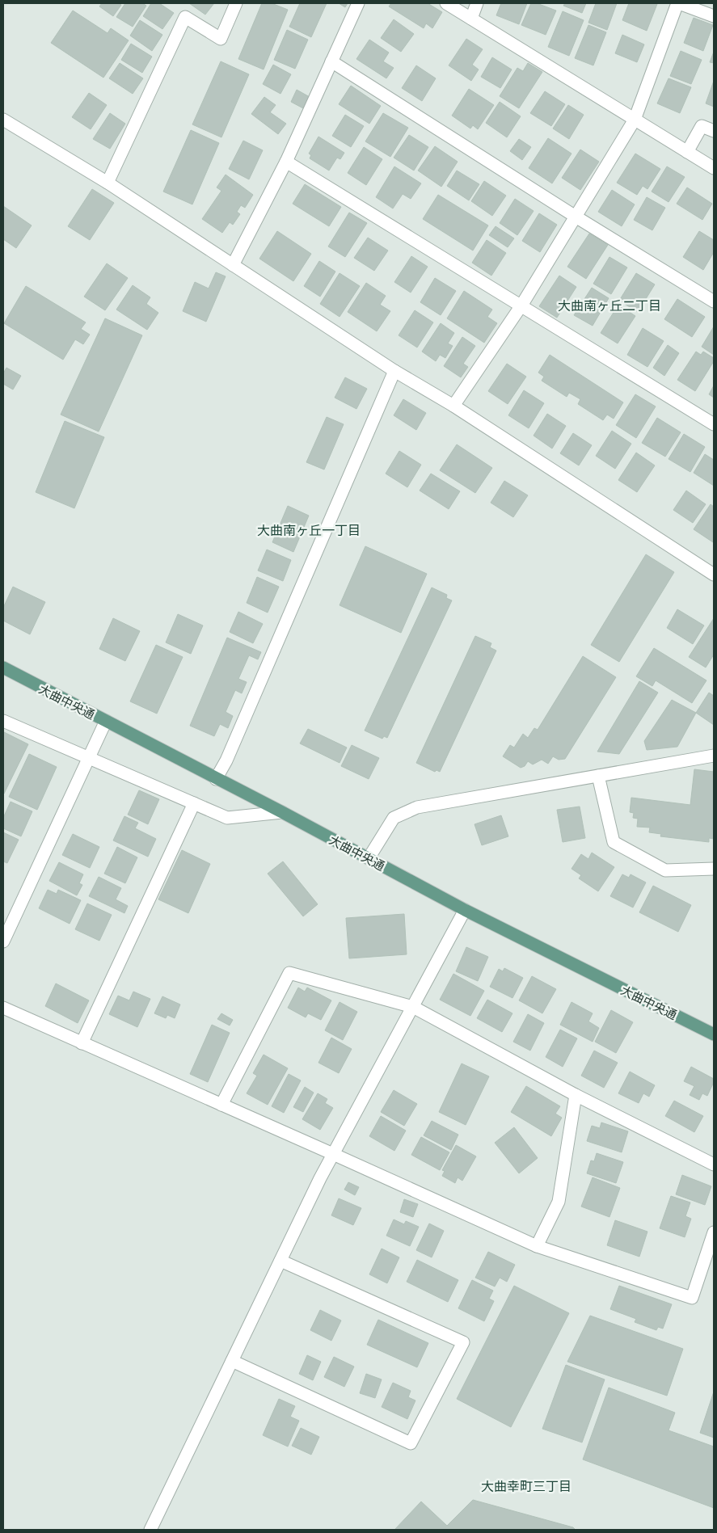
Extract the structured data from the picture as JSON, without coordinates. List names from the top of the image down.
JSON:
{
  "streets": {
    "main road": ["大曲中央通"]
  },
  "districts": ["大曲南ヶ丘二丁目", "大曲南ヶ丘一丁目", "大曲幸町三丁目"]
}
